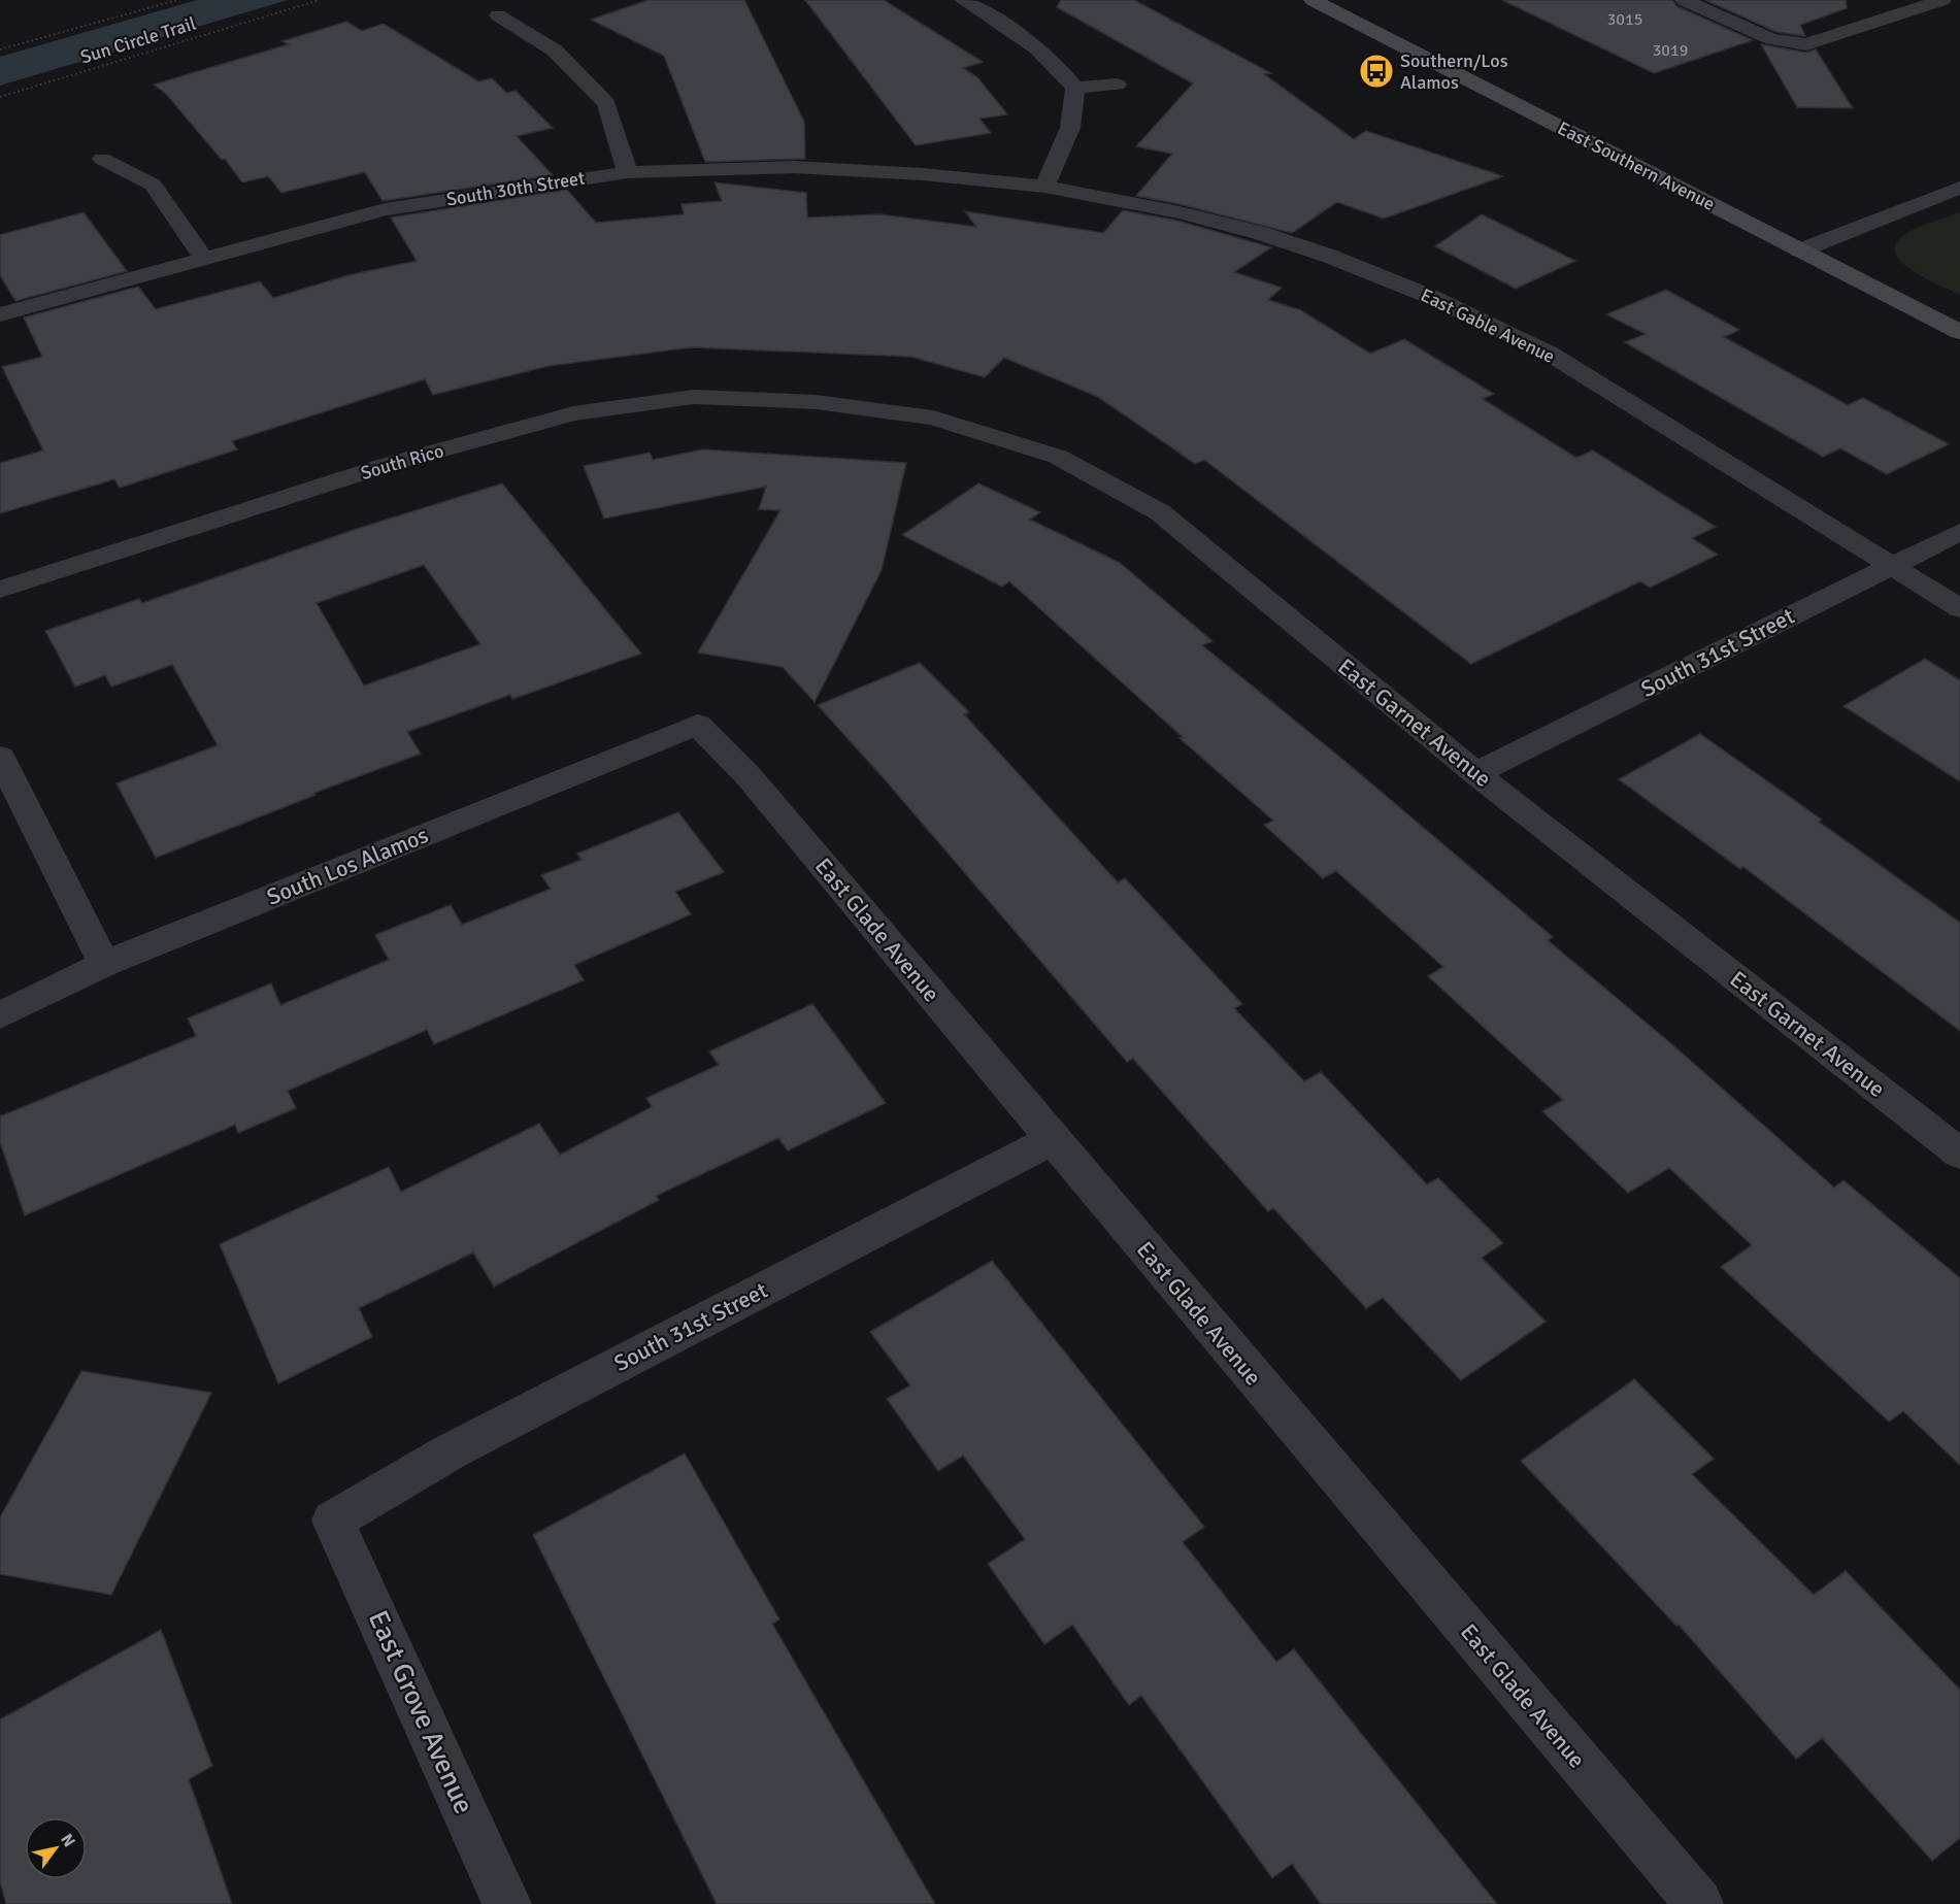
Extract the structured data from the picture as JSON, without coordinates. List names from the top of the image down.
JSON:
{
  "streets": {
    "main road": ["East Southern Avenue"],
    "street": [
      "South 30th Street",
      "East Gable Avenue",
      "South Rico",
      "South 31st Street",
      "East Garnet Avenue",
      "South Los Alamos",
      "East Glade Avenue",
      "East Grove Avenue"
    ],
    "path": ["Sun Circle Trail"]
  },
  "crossings": [
    ["South 30th Street", "East Gable Avenue"],
    ["East Gable Avenue", "South 31st Street"],
    ["South Rico", "East Garnet Avenue"],
    ["South 31st Street", "East Garnet Avenue"],
    ["South 31st Street", "East Glade Avenue"],
    ["South 31st Street", "East Grove Avenue"],
    ["South Los Alamos", "East Glade Avenue"]
  ],
  "places": {
    "bus stop": ["Southern/Los Alamos"]
  },
  "house_numbers": ["3015", "3019"],
  "north": "top right"
}
